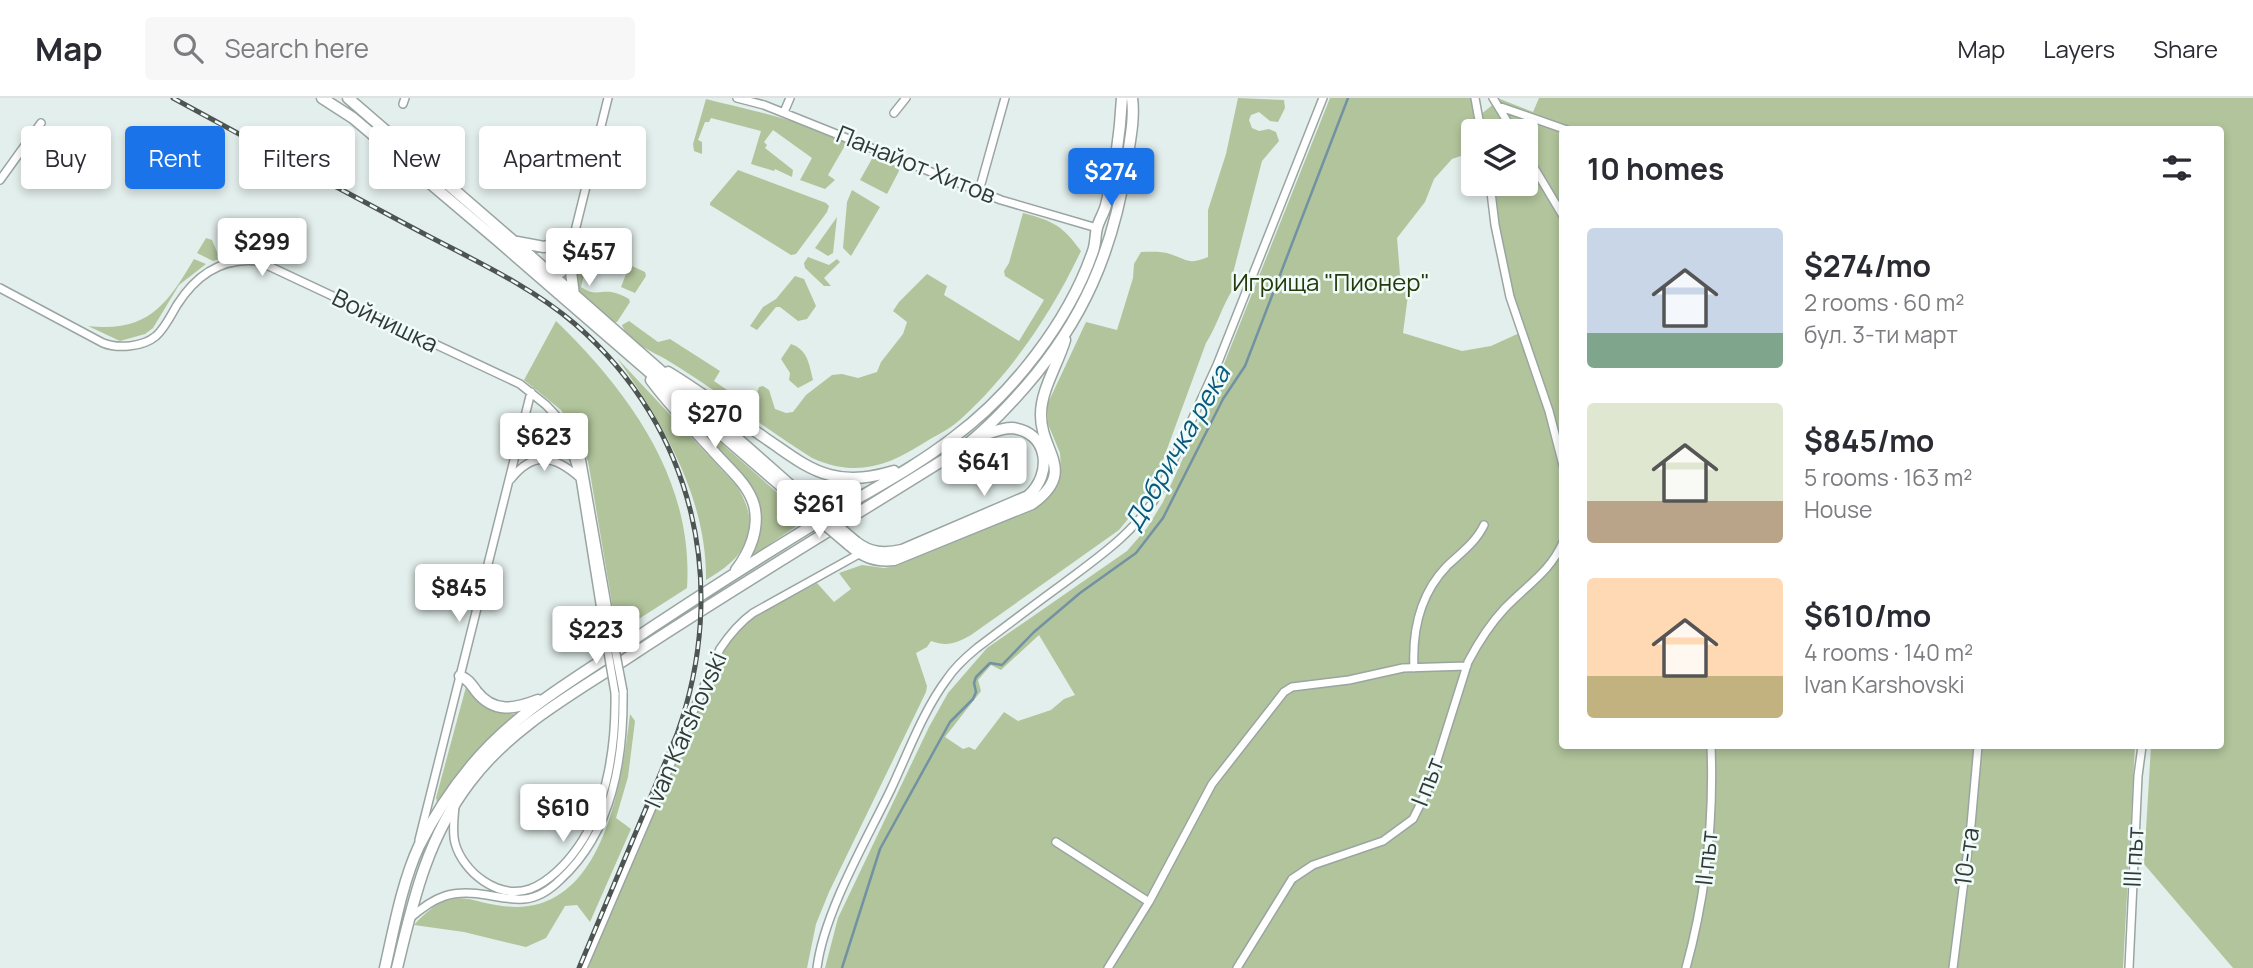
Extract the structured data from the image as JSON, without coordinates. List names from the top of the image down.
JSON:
{
  "streets": {
    "street": [
      "Панайот Хитов",
      "Войнишка",
      "Ivan Karshovski",
      "І път",
      "10-та",
      "ІІІ път",
      "ІІ път"
    ]
  },
  "water": ["Добричка река"],
  "parks": ["Игрища \"Пионер\""],
  "page": {
    "header": "Map",
    "search": "Search here",
    "nav": ["Map", "Layers", "Share"],
    "chip": [
      "Buy",
      "Rent",
      "Filters",
      "New",
      "Apartment"
    ],
    "heading": "10 homes",
    "price": [
      "$274",
      "$299",
      "$457",
      "$270",
      "$623",
      "$641",
      "$261",
      "$845",
      "$223",
      "$610"
    ],
    "list": [
      {
        "name": "$274/mo",
        "note": "2 rooms · 60 m² · бул. 3-ти март"
      },
      {
        "name": "$845/mo",
        "note": "5 rooms · 163 m² · House"
      },
      {
        "name": "$610/mo",
        "note": "4 rooms · 140 m² · Ivan Karshovski"
      }
    ]
  }
}
